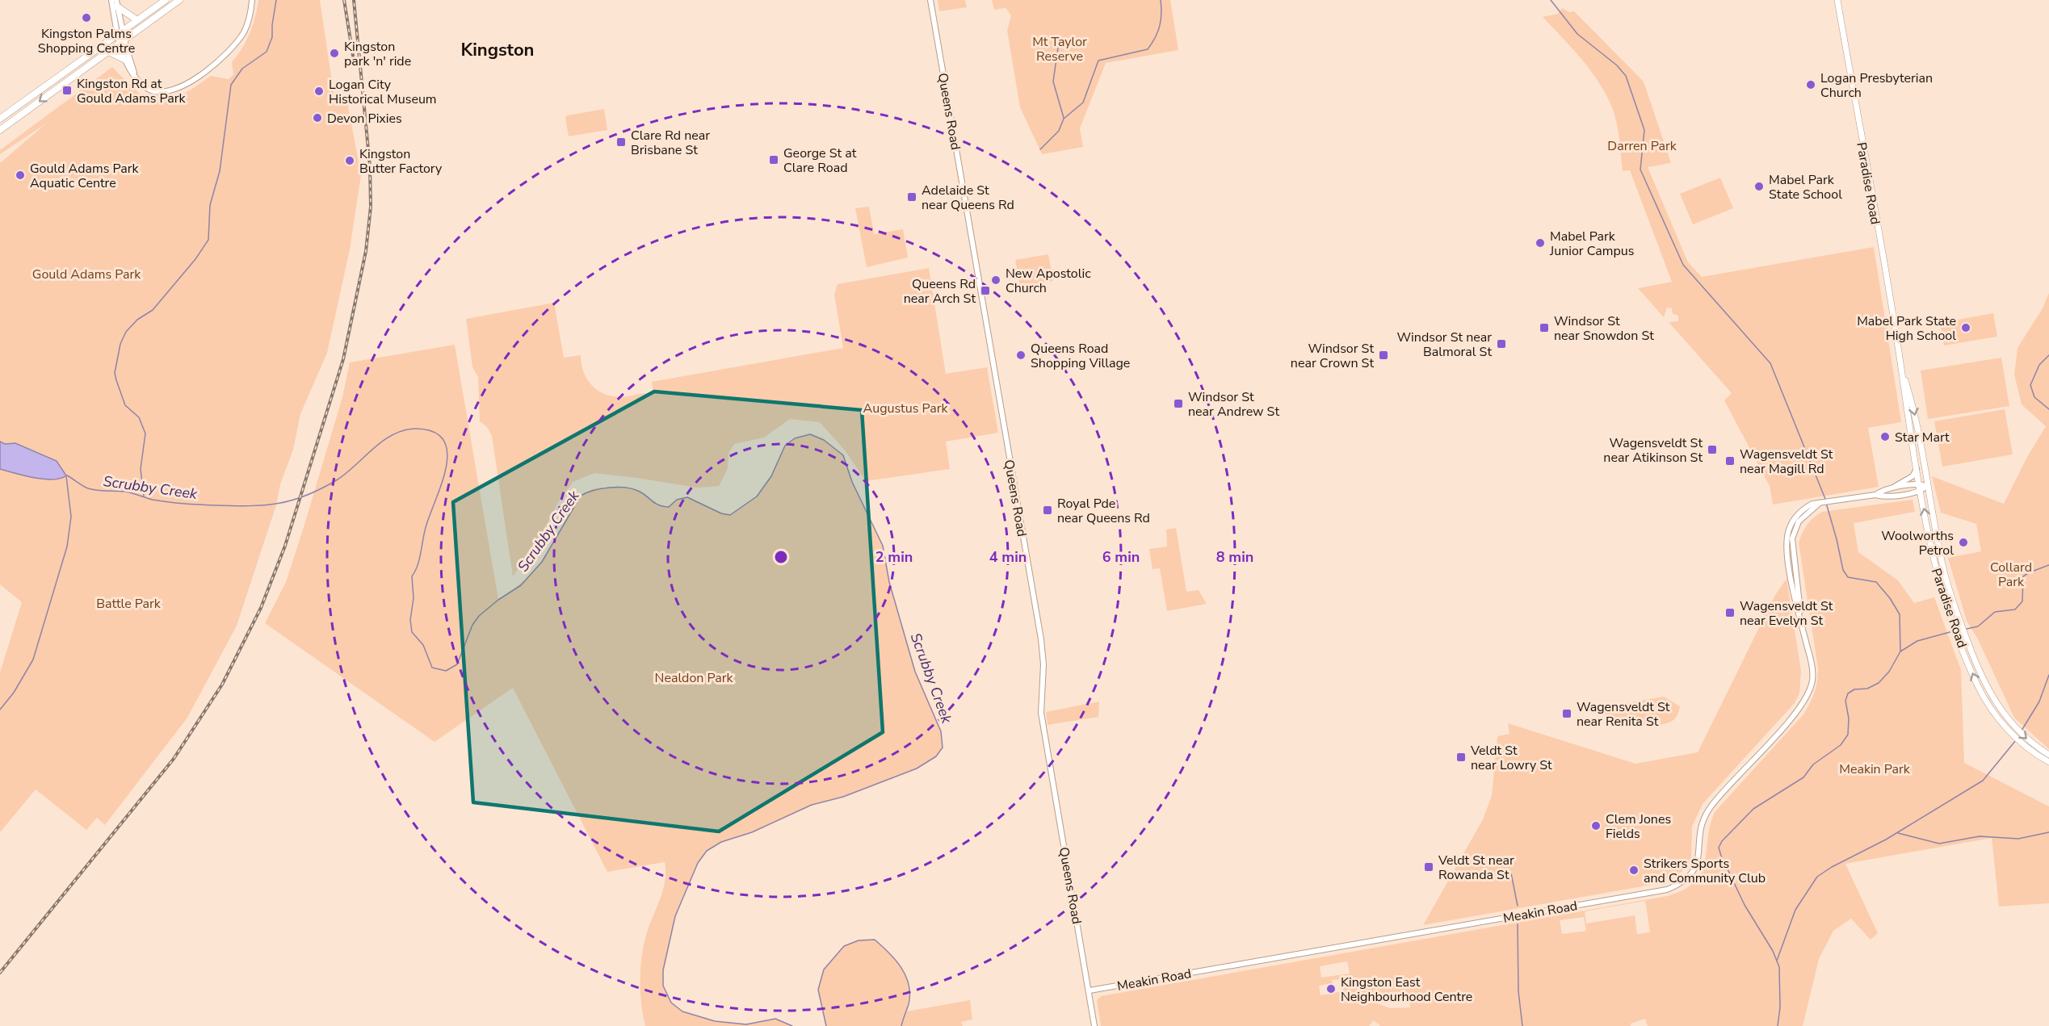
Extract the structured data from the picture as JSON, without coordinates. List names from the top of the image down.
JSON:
{
  "streets": {
    "main road": ["Paradise Road"],
    "street": ["Queens Road", "Meakin Road"]
  },
  "crossings": [
    ["Queens Road", "Meakin Road"],
    ["Paradise Road", "Meakin Road"]
  ],
  "districts": ["Kingston"],
  "water": ["Scrubby Creek"],
  "parks": [
    "Mt Taylor Reserve",
    "Darren Park",
    "Gould Adams Park",
    "Augustus Park",
    "Collard Park",
    "Battle Park",
    "Nealdon Park",
    "Meakin Park"
  ],
  "places": {
    "other": [
      "Kingston Palms Shopping Centre",
      "Kingston park 'n' ride",
      "Logan Presbyterian Church",
      "Logan City Historical Museum",
      "Devon Pixies",
      "Kingston Butter Factory",
      "Gould Adams Park Aquatic Centre",
      "Mabel Park State School",
      "Mabel Park Junior Campus",
      "New Apostolic Church",
      "Mabel Park State High School",
      "Queens Road Shopping Village",
      "Star Mart",
      "Woolworths Petrol",
      "Clem Jones Fields",
      "Strikers Sports and Community Club",
      "Kingston East Neighbourhood Centre"
    ],
    "transit": [
      "Kingston Rd at Gould Adams Park",
      "Clare Rd near Brisbane St",
      "George St at Clare Road",
      "Adelaide St near Queens Rd",
      "Queens Rd near Arch St",
      "Windsor St near Snowdon St",
      "Windsor St near Balmoral St",
      "Windsor St near Crown St",
      "Windsor St near Andrew St",
      "Wagensveldt St near Atikinson St",
      "Wagensveldt St near Magill Rd",
      "Royal Pde near Queens Rd",
      "Wagensveldt St near Evelyn St",
      "Wagensveldt St near Renita St",
      "Veldt St near Lowry St",
      "Veldt St near Rowanda St"
    ]
  },
  "rings": [
    "2 min",
    "4 min",
    "6 min",
    "8 min"
  ]
}
